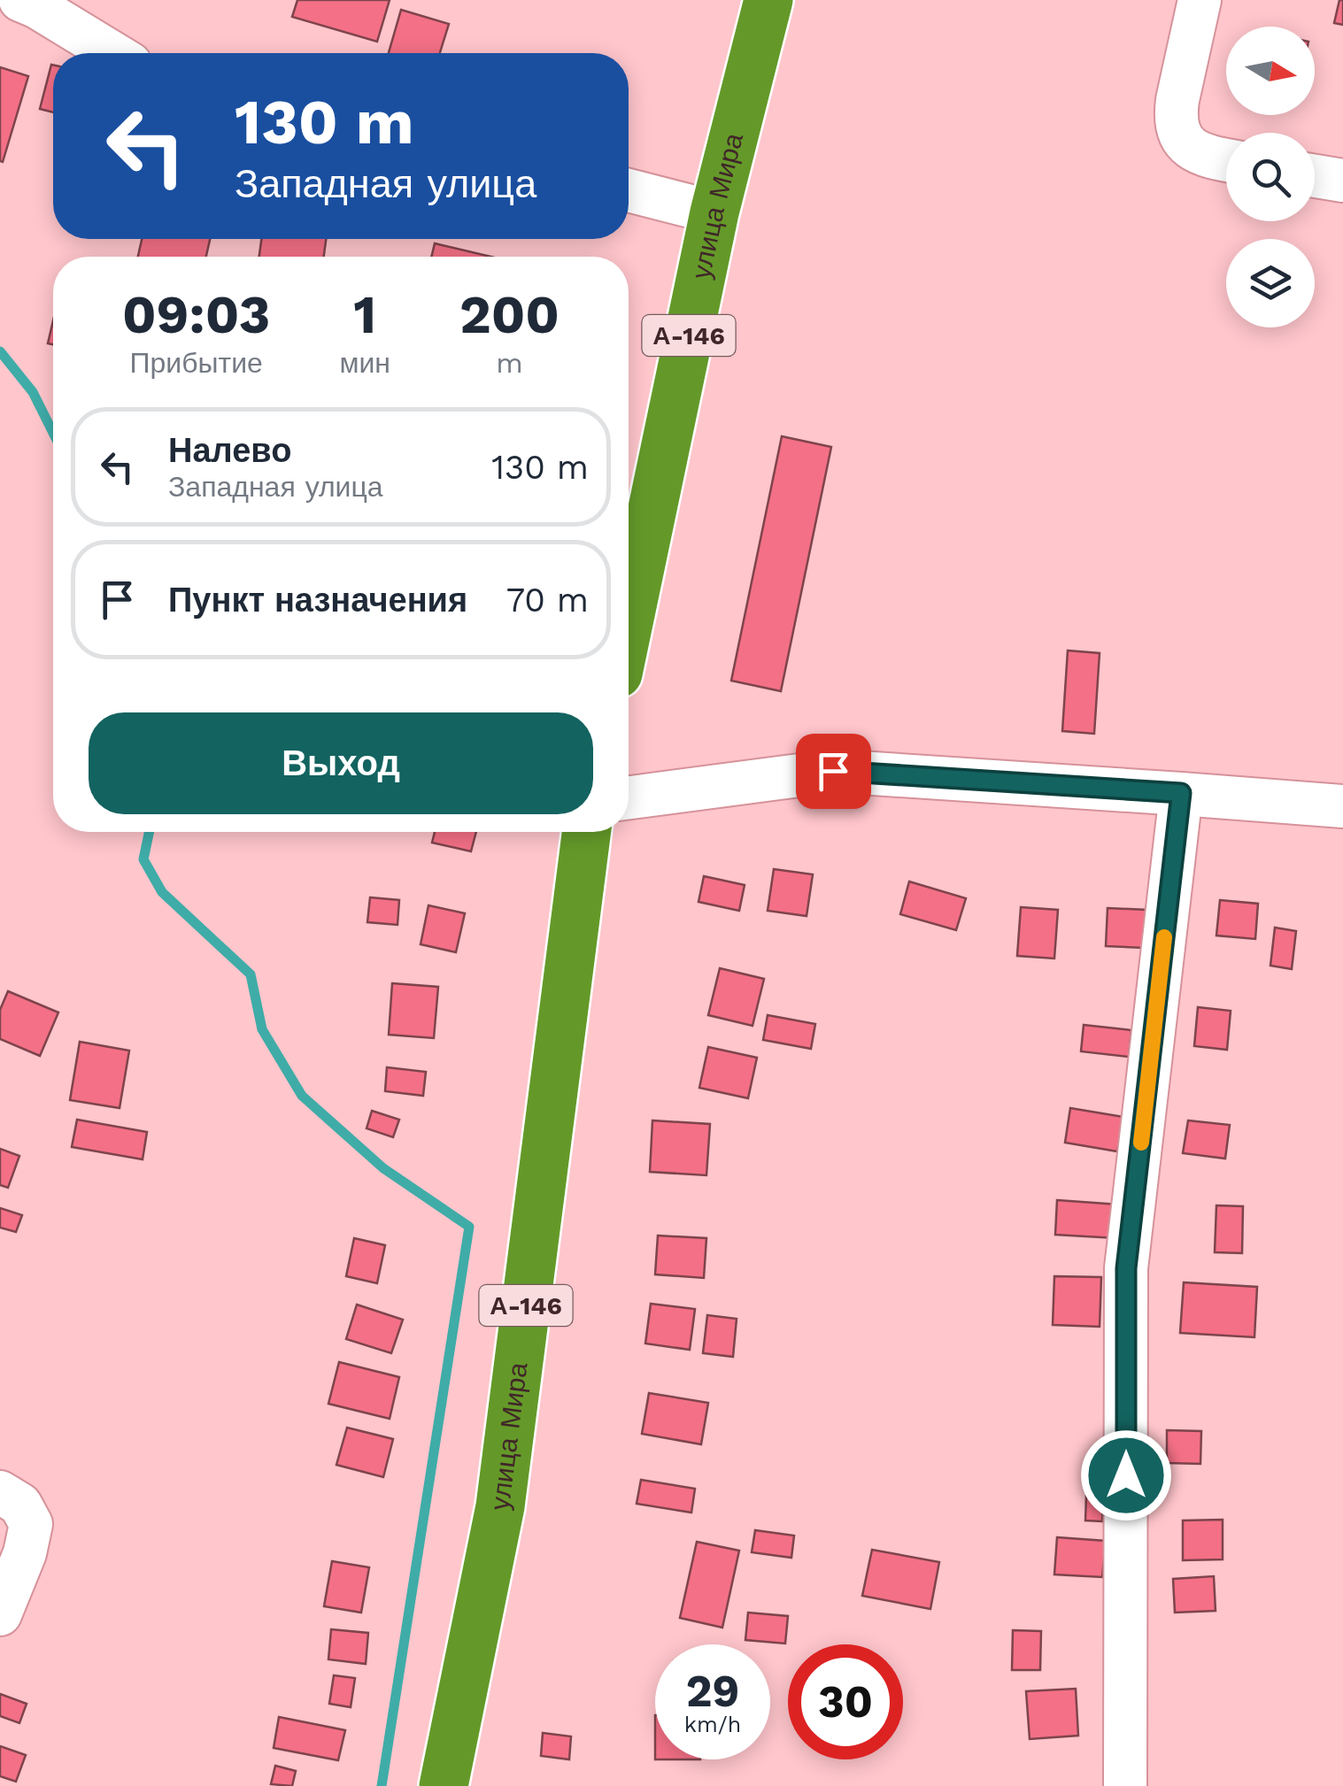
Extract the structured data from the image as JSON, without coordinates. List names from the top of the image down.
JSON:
{
  "streets": {
    "highway": ["улица Мира", "А-146"]
  },
  "north": "right",
  "page": {
    "turn": ["130 m", "Западная улица"],
    "eta": [
      "09:03",
      "Прибытие",
      "1",
      "мин",
      "200",
      "m"
    ],
    "list": [
      {
        "name": "Налево",
        "note": "Западная улица",
        "value": "130 m"
      },
      {
        "name": "Пункт назначения",
        "value": "70 m"
      }
    ],
    "buttons": "Выход",
    "speed": "29 km/h",
    "limit": "30"
  }
}
